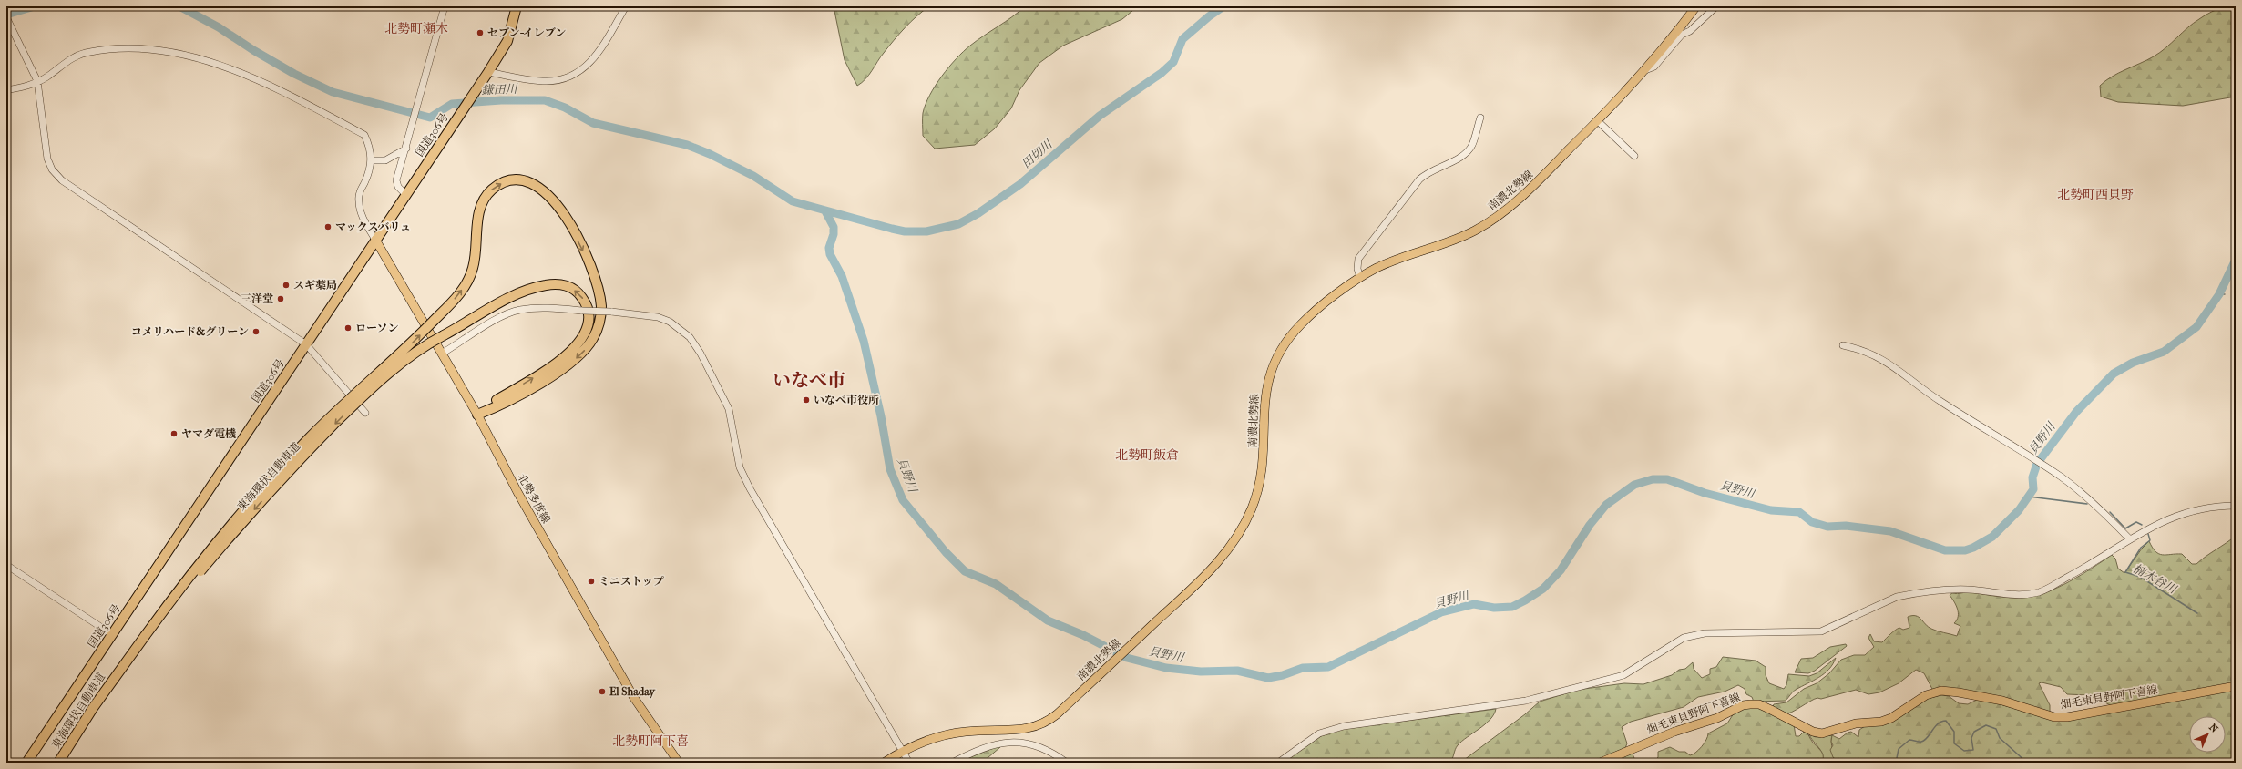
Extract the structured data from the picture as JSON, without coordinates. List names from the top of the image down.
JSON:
{
  "streets": {
    "highway": ["国道306号", "東海環状自動車道"],
    "main road": ["南濃北勢線", "北勢多度線", "畑毛東貝野阿下喜線"]
  },
  "crossings": [
    ["国道306号", "北勢多度線"],
    ["東海環状自動車道", "北勢多度線"]
  ],
  "districts": [
    "北勢町瀬木",
    "北勢町西貝野",
    "いなべ市",
    "北勢町飯倉",
    "北勢町阿下喜"
  ],
  "water": [
    "鎌田川",
    "田切川",
    "貝野川",
    "楠木谷川"
  ],
  "places": [
    "セブン-イレブン",
    "マックスバリュ",
    "スギ薬局",
    "三洋堂",
    "ローソン",
    "コメリハード&グリーン",
    "いなべ市役所",
    "ヤマダ電機",
    "ミニストップ",
    "El Shaday"
  ],
  "north": "top right"
}
